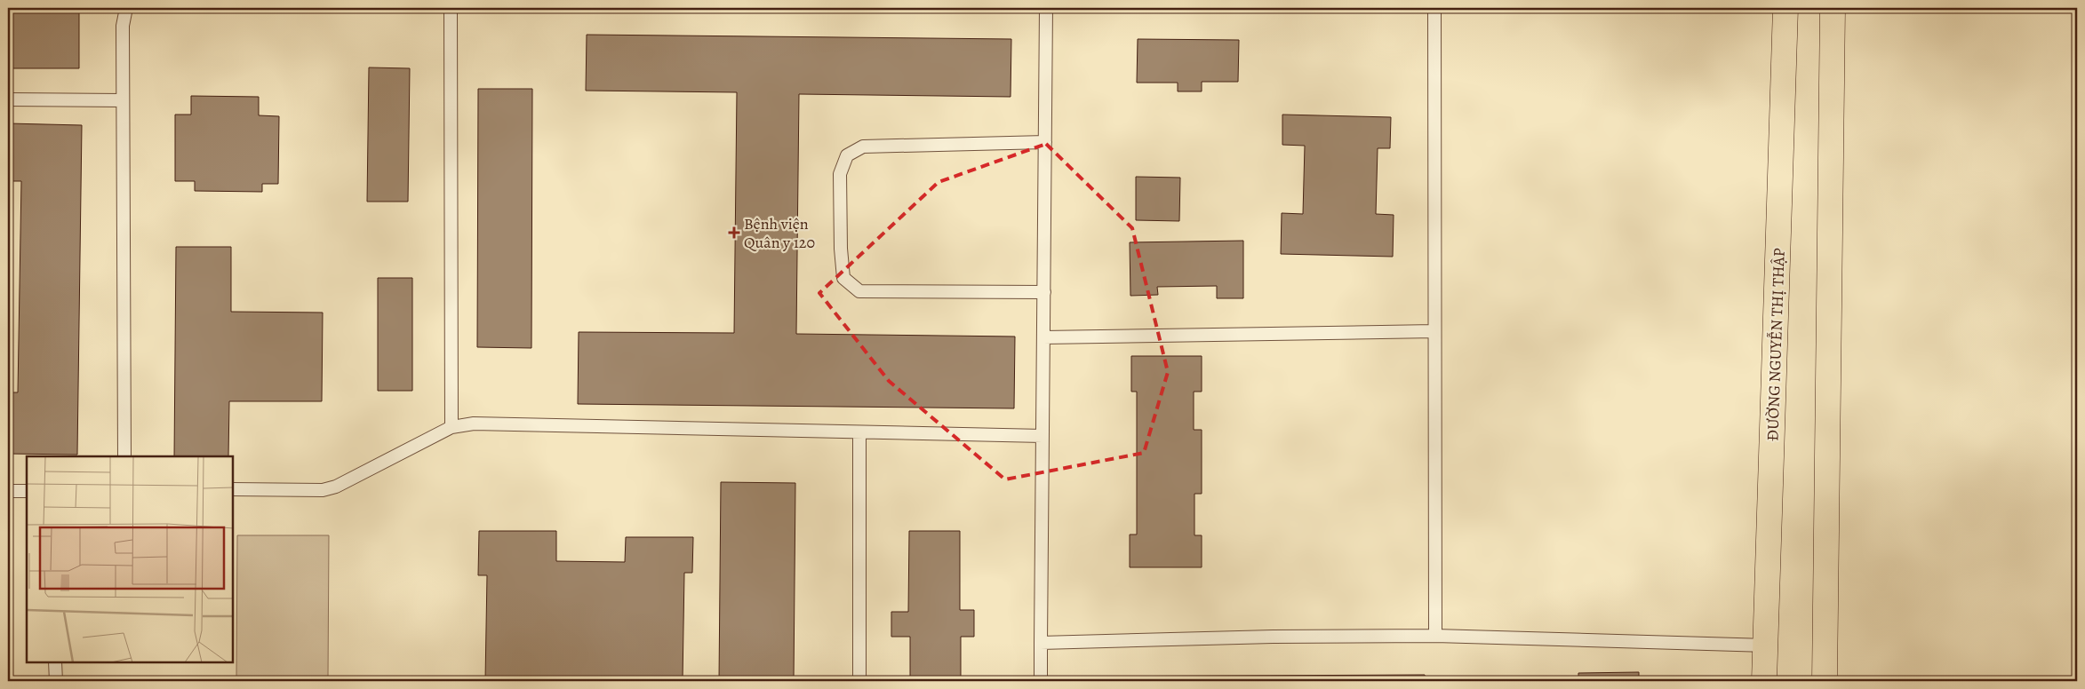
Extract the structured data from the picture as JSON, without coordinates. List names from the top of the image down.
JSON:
{
  "streets": {
    "highway": ["ĐƯỜNG NGUYỄN THỊ THẬP"]
  },
  "places": {
    "health": ["Bệnh viện Quân y 120"]
  }
}
